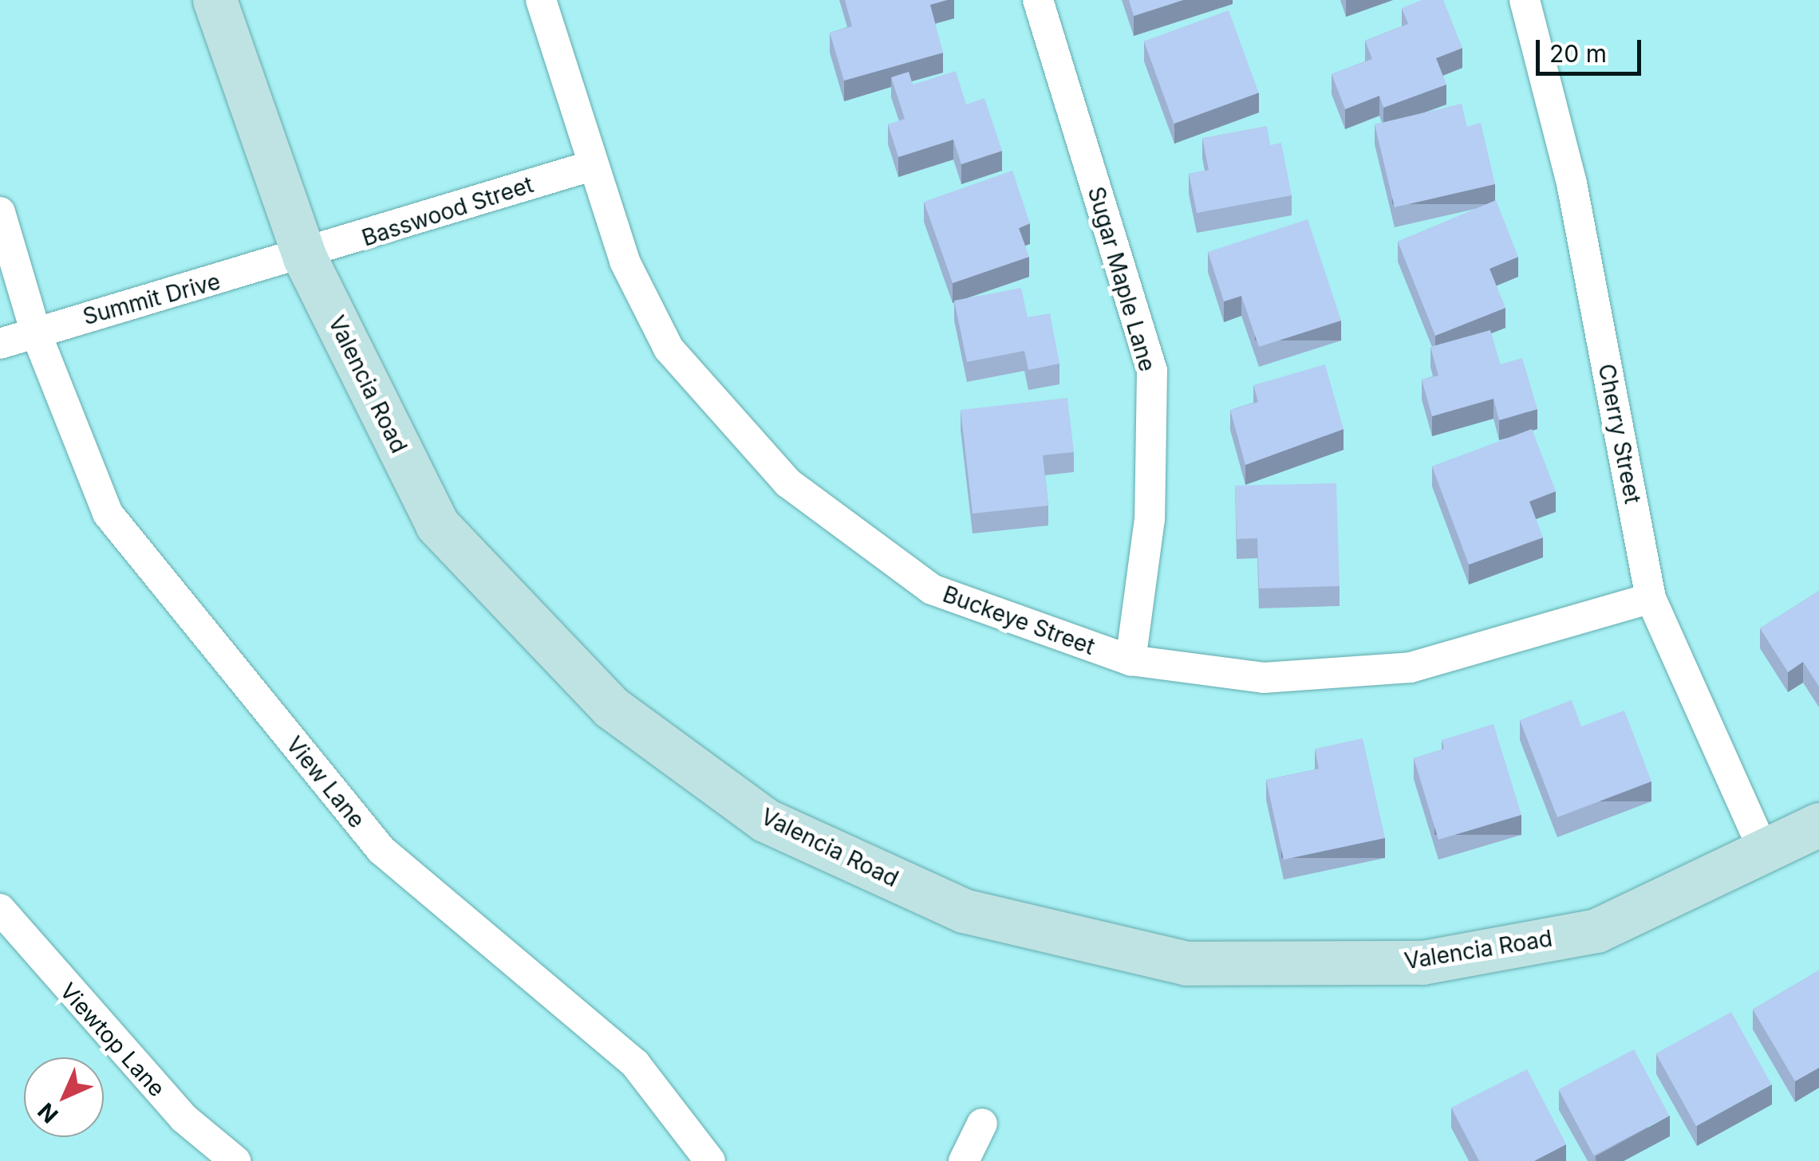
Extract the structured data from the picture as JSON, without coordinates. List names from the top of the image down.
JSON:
{
  "streets": {
    "street": [
      "Basswood Street",
      "Sugar Maple Lane",
      "Summit Drive",
      "Valencia Road",
      "Cherry Street",
      "Buckeye Street",
      "View Lane",
      "Viewtop Lane"
    ]
  },
  "crossings": [
    ["Basswood Street", "Summit Drive"],
    ["Basswood Street", "Valencia Road"],
    ["Basswood Street", "Buckeye Street"],
    ["Sugar Maple Lane", "Buckeye Street"],
    ["Summit Drive", "Valencia Road"],
    ["Summit Drive", "View Lane"],
    ["Valencia Road", "Cherry Street"],
    ["Cherry Street", "Buckeye Street"]
  ],
  "scale_bar": "20 m",
  "north": "bottom left"
}
